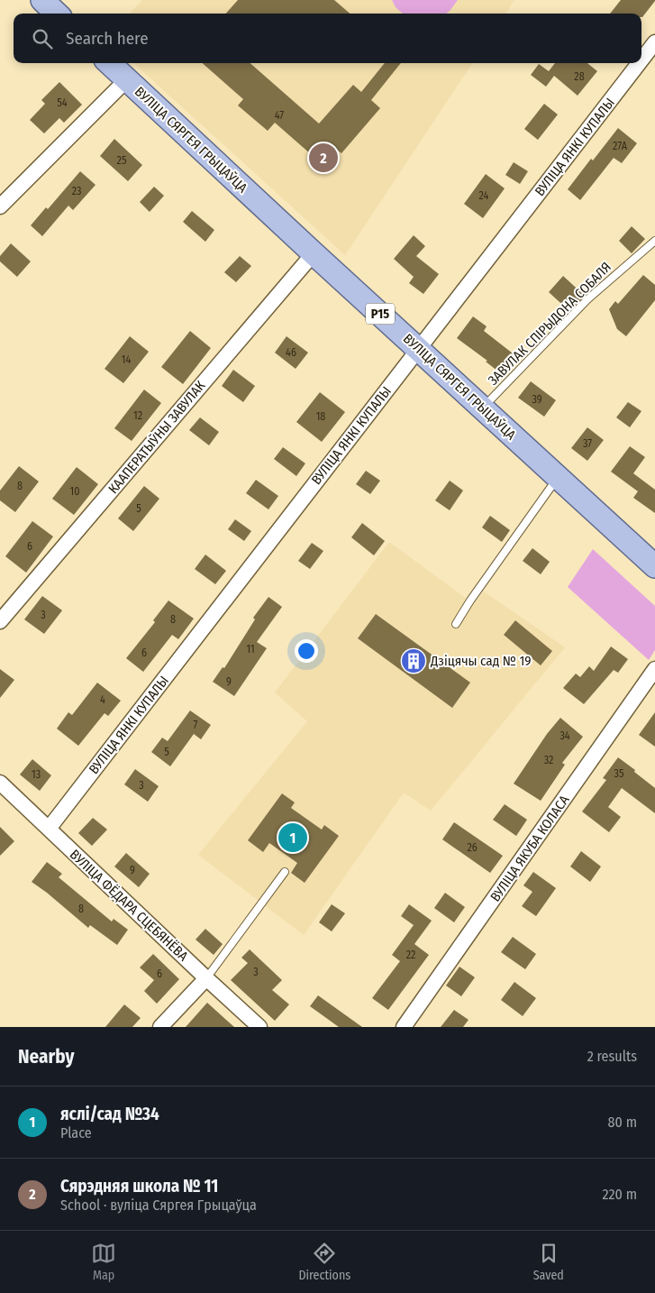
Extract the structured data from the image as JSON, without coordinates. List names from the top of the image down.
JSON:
{
  "streets": {
    "main road": ["ВУЛІЦА СЯРГЕЯ ГРЫЦАЎЦА", "Р15"],
    "street": [
      "ВУЛІЦА ЯНКІ КУПАЛЫ",
      "КААПЕРАТЫЎНЫ ЗАВУЛАК",
      "ВУЛІЦА ЯКУБА КОЛАСА",
      "ВУЛІЦА ФЁДАРА СЦЕБЯНЁВА"
    ],
    "lane": ["ЗАВУЛАК СПІРЫДОНА СОБАЛЯ"]
  },
  "crossings": [
    ["ВУЛІЦА СЯРГЕЯ ГРЫЦАЎЦА", "ВУЛІЦА ЯНКІ КУПАЛЫ"],
    ["ВУЛІЦА СЯРГЕЯ ГРЫЦАЎЦА", "ЗАВУЛАК СПІРЫДОНА СОБАЛЯ"],
    ["ВУЛІЦА СЯРГЕЯ ГРЫЦАЎЦА", "КААПЕРАТЫЎНЫ ЗАВУЛАК"],
    ["ВУЛІЦА ЯНКІ КУПАЛЫ", "ВУЛІЦА ФЁДАРА СЦЕБЯНЁВА"]
  ],
  "places": {
    "building": ["Дзіцячы сад № 19"]
  },
  "house_numbers": [
    "28",
    "54",
    "47",
    "27А",
    "25",
    "23",
    "24",
    "46",
    "14",
    "39",
    "12",
    "18",
    "37",
    "8",
    "10",
    "5",
    "6",
    "3",
    "8",
    "11",
    "6",
    "9",
    "4",
    "7",
    "34",
    "5",
    "32",
    "35",
    "13",
    "3",
    "26",
    "9",
    "8",
    "22",
    "3",
    "6"
  ],
  "page": {
    "search": "Search here",
    "pins": ["2", "1"],
    "heading": ["Nearby", "2 results"],
    "list": [
      {
        "mark": "1",
        "name": "яслі/сад №34",
        "note": "Place",
        "value": "80 m"
      },
      {
        "mark": "2",
        "name": "Сярэдняя школа № 11",
        "note": "School · вуліца Сяргея Грыцаўца",
        "value": "220 m"
      }
    ],
    "nav": ["Map", "Directions", "Saved"]
  }
}
